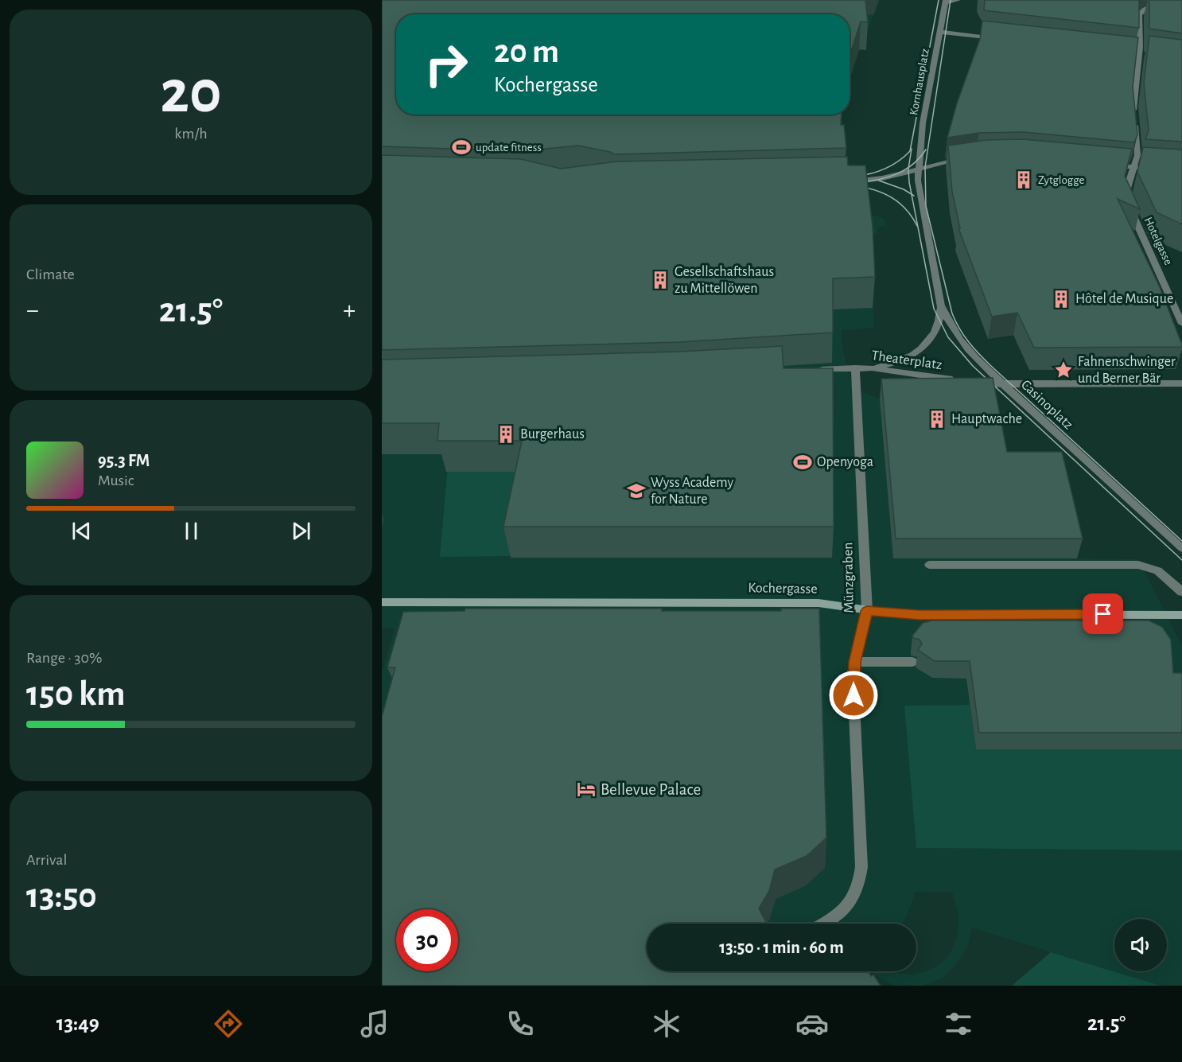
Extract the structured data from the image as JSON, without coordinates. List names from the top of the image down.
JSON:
{
  "streets": {
    "street": [
      "Kornhausplatz",
      "Hotelgasse",
      "Theaterplatz",
      "Casinoplatz",
      "Münzgraben",
      "Kochergasse"
    ]
  },
  "crossings": [
    ["Kornhausplatz", "Theaterplatz"],
    ["Theaterplatz", "Casinoplatz"],
    ["Theaterplatz", "Münzgraben"],
    ["Münzgraben", "Kochergasse"]
  ],
  "places": {
    "sports": ["update fitness", "Openyoga"],
    "building": [
      "Zytglogge",
      "Gesellschaftshaus zu Mittellöwen",
      "Hôtel de Musique",
      "Hauptwache",
      "Burgerhaus"
    ],
    "place": ["Fahnenschwinger und Berner Bär"],
    "school or university": ["Wyss Academy for Nature"],
    "hotel": ["Bellevue Palace"]
  },
  "page": {
    "tile": [
      ["20", "km/h"],
      "Climate",
      ["Range · 30%", "150 km"],
      ["Arrival", "13:50"]
    ],
    "turn": ["20 m", "Kochergasse"],
    "heat": ["−", "21.5°", "+"],
    "song": ["95.3 FM", "Music"],
    "limit": "30",
    "trip": "13:50 · 1 min · 60 m",
    "tabs": ["13:49", "21.5°"]
  }
}
